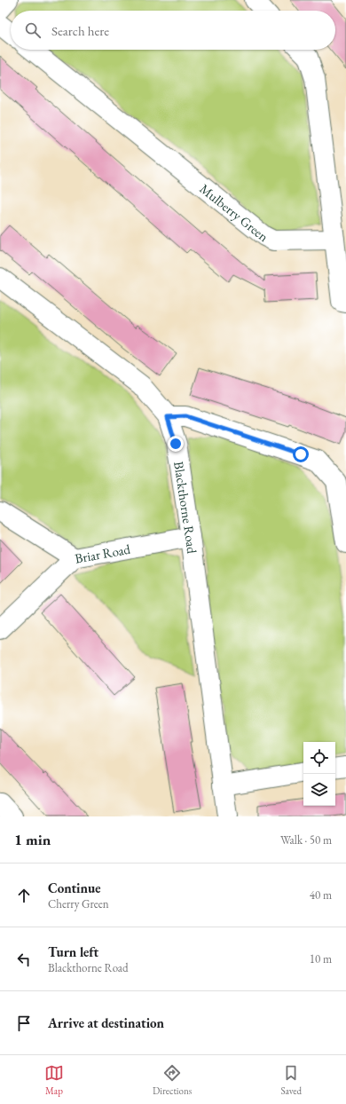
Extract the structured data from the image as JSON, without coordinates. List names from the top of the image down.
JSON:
{
  "streets": {
    "street": ["Mulberry Green", "Blackthorne Road", "Briar Road"]
  },
  "crossings": [
    ["Blackthorne Road", "Briar Road"]
  ],
  "page": {
    "search": "Search here",
    "heading": ["1 min", "Walk · 50 m"],
    "list": [
      ["Continue", "Cherry Green", "40 m"],
      ["Turn left", "Blackthorne Road", "10 m"],
      "Arrive at destination"
    ],
    "nav": ["Map", "Directions", "Saved"]
  }
}
